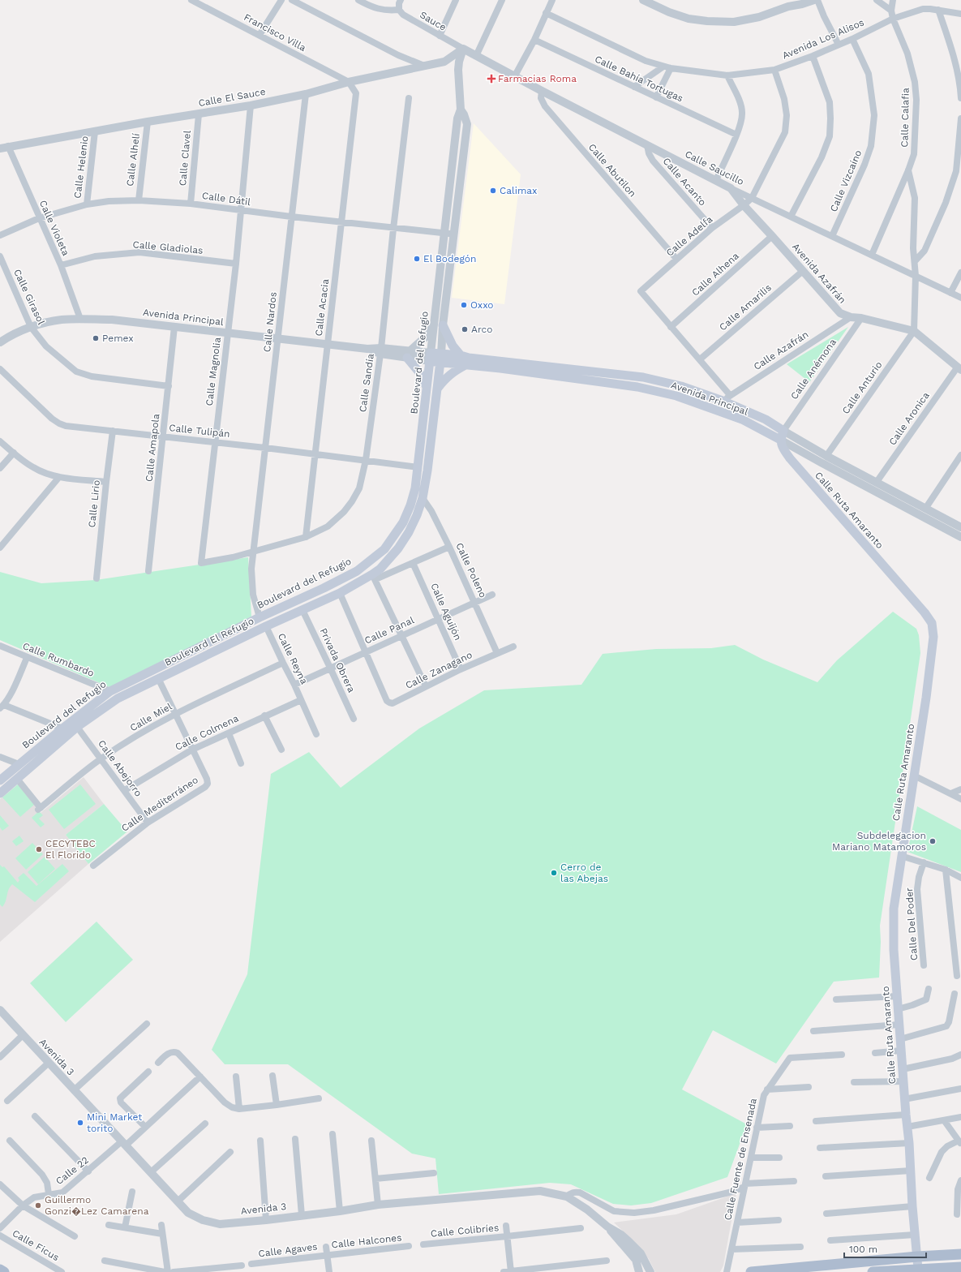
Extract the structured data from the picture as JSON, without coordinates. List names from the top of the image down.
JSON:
{
  "streets": {
    "main road": [
      "Avenida Principal",
      "Boulevard del Refugio",
      "Calle Ruta Amaranto",
      "Boulevard El Refugio"
    ],
    "street": [
      "Sauce",
      "Francisco Villa",
      "Avenida Los Alisos",
      "Calle Bahía Tortugas",
      "Calle El Sauce",
      "Calle Calafia",
      "Calle Clavel",
      "Calle Alhelí",
      "Calle Helenio",
      "Calle Saucillo",
      "Calle Abutilon",
      "Calle Vizcaíno",
      "Calle Acanto",
      "Calle Dátil",
      "Calle Violeta",
      "Calle Adelfa",
      "Calle Gladiolas",
      "Avenida Azafrán",
      "Calle Alhena",
      "Calle Girasol",
      "Calle Acacia",
      "Calle Amarilis",
      "Calle Nardos",
      "Calle Azafrán",
      "Calle Anémona",
      "Calle Magnolia",
      "Calle Sandía",
      "Calle Anturio",
      "Calle Aronica",
      "Calle Tulipán",
      "Calle Amapola",
      "Calle Lirio",
      "Calle Poleno",
      "Calle Aguijón",
      "Calle Panal",
      "Calle Reyna",
      "Calle Rumbardo",
      "Privada Obrera",
      "Calle Zanagano",
      "Calle Miel",
      "Calle Colmena",
      "Calle Abejorro",
      "Calle Mediterráneo",
      "Calle Del Poder",
      "Avenida 3",
      "Calle Fuente de Ensenada",
      "Calle 22",
      "Calle Colibríes",
      "Calle Halcones",
      "Calle Ficus",
      "Calle Agaves"
    ]
  },
  "crossings": [
    ["Sauce", "Calle El Sauce"],
    ["Sauce", "Calle Saucillo"],
    ["Sauce", "Boulevard del Refugio"],
    ["Francisco Villa", "Calle El Sauce"],
    ["Francisco Villa", "Calle Acacia"],
    ["Avenida Los Alisos", "Calle Calafia"],
    ["Avenida Los Alisos", "Calle Vizcaíno"],
    ["Calle El Sauce", "Calle Clavel"],
    ["Calle El Sauce", "Calle Alhelí"],
    ["Calle El Sauce", "Calle Helenio"],
    ["Calle El Sauce", "Calle Saucillo"],
    ["Calle El Sauce", "Calle Violeta"],
    ["Calle El Sauce", "Calle Acacia"],
    ["Calle El Sauce", "Calle Nardos"],
    ["Calle El Sauce", "Boulevard del Refugio"],
    ["Calle El Sauce", "Calle Magnolia"],
    ["Calle Calafia", "Calle Saucillo"],
    ["Calle Clavel", "Calle Dátil"],
    ["Calle Alhelí", "Calle Dátil"],
    ["Calle Helenio", "Calle Dátil"],
    ["Calle Saucillo", "Calle Abutilon"],
    ["Calle Saucillo", "Calle Vizcaíno"],
    ["Calle Saucillo", "Calle Acanto"],
    ["Calle Saucillo", "Calle Adelfa"],
    ["Calle Saucillo", "Avenida Azafrán"],
    ["Calle Saucillo", "Boulevard del Refugio"],
    ["Calle Abutilon", "Calle Adelfa"],
    ["Calle Acanto", "Calle Adelfa"],
    ["Calle Dátil", "Calle Violeta"],
    ["Calle Dátil", "Calle Acacia"],
    ["Calle Dátil", "Calle Nardos"],
    ["Calle Dátil", "Boulevard del Refugio"],
    ["Calle Dátil", "Calle Magnolia"],
    ["Calle Dátil", "Calle Sandía"],
    ["Calle Violeta", "Calle Gladiolas"],
    ["Calle Violeta", "Avenida Principal"],
    ["Calle Adelfa", "Avenida Azafrán"],
    ["Calle Adelfa", "Calle Alhena"],
    ["Calle Gladiolas", "Calle Magnolia"],
    ["Avenida Azafrán", "Calle Alhena"],
    ["Avenida Azafrán", "Calle Amarilis"],
    ["Avenida Azafrán", "Calle Azafrán"],
    ["Avenida Azafrán", "Calle Anémona"],
    ["Avenida Azafrán", "Calle Anturio"],
    ["Avenida Azafrán", "Calle Aronica"],
    ["Calle Girasol", "Avenida Principal"],
    ["Calle Girasol", "Calle Amapola"],
    ["Calle Acacia", "Avenida Principal"],
    ["Calle Acacia", "Calle Sandía"],
    ["Calle Acacia", "Calle Tulipán"],
    ["Avenida Principal", "Calle Nardos"],
    ["Avenida Principal", "Calle Azafrán"],
    ["Avenida Principal", "Boulevard del Refugio"],
    ["Avenida Principal", "Calle Anémona"],
    ["Avenida Principal", "Calle Magnolia"],
    ["Avenida Principal", "Calle Sandía"],
    ["Avenida Principal", "Calle Anturio"],
    ["Avenida Principal", "Calle Aronica"],
    ["Avenida Principal", "Calle Amapola"],
    ["Avenida Principal", "Calle Ruta Amaranto"],
    ["Avenida Principal", "Boulevard El Refugio"],
    ["Calle Nardos", "Calle Sandía"],
    ["Calle Nardos", "Calle Tulipán"],
    ["Boulevard del Refugio", "Calle Tulipán"],
    ["Boulevard del Refugio", "Boulevard El Refugio"],
    ["Boulevard del Refugio", "Calle Rumbardo"],
    ["Calle Anémona", "Calle Ruta Amaranto"],
    ["Calle Magnolia", "Calle Sandía"],
    ["Calle Magnolia", "Calle Tulipán"],
    ["Calle Sandía", "Calle Tulipán"],
    ["Calle Tulipán", "Calle Amapola"],
    ["Calle Tulipán", "Calle Lirio"],
    ["Calle Poleno", "Calle Panal"],
    ["Calle Poleno", "Boulevard El Refugio"],
    ["Calle Poleno", "Calle Zanagano"],
    ["Calle Aguijón", "Calle Panal"],
    ["Calle Aguijón", "Calle Zanagano"],
    ["Calle Panal", "Calle Reyna"],
    ["Calle Panal", "Privada Obrera"],
    ["Calle Panal", "Calle Zanagano"],
    ["Boulevard El Refugio", "Calle Reyna"],
    ["Boulevard El Refugio", "Privada Obrera"],
    ["Boulevard El Refugio", "Calle Miel"],
    ["Boulevard El Refugio", "Calle Abejorro"],
    ["Boulevard El Refugio", "Calle Mediterráneo"],
    ["Calle Reyna", "Calle Miel"],
    ["Calle Reyna", "Calle Colmena"],
    ["Calle Miel", "Calle Abejorro"],
    ["Calle Miel", "Calle Mediterráneo"],
    ["Calle Colmena", "Calle Abejorro"],
    ["Calle Colmena", "Calle Mediterráneo"],
    ["Calle Abejorro", "Calle Mediterráneo"],
    ["Avenida 3", "Calle 22"],
    ["Calle Halcones", "Calle Agaves"]
  ],
  "places": {
    "health": ["Farmacias Roma"],
    "other": [
      "Calimax",
      "El Bodegón",
      "Oxxo",
      "Arco",
      "Pemex",
      "Subdelegacion Mariano Matamoros",
      "CECYTEBC El Florido",
      "Cerro de las Abejas",
      "Mini Market torito",
      "Guillermo Gonzi�Lez Camarena"
    ]
  },
  "scale_bar": "100 m"
}
